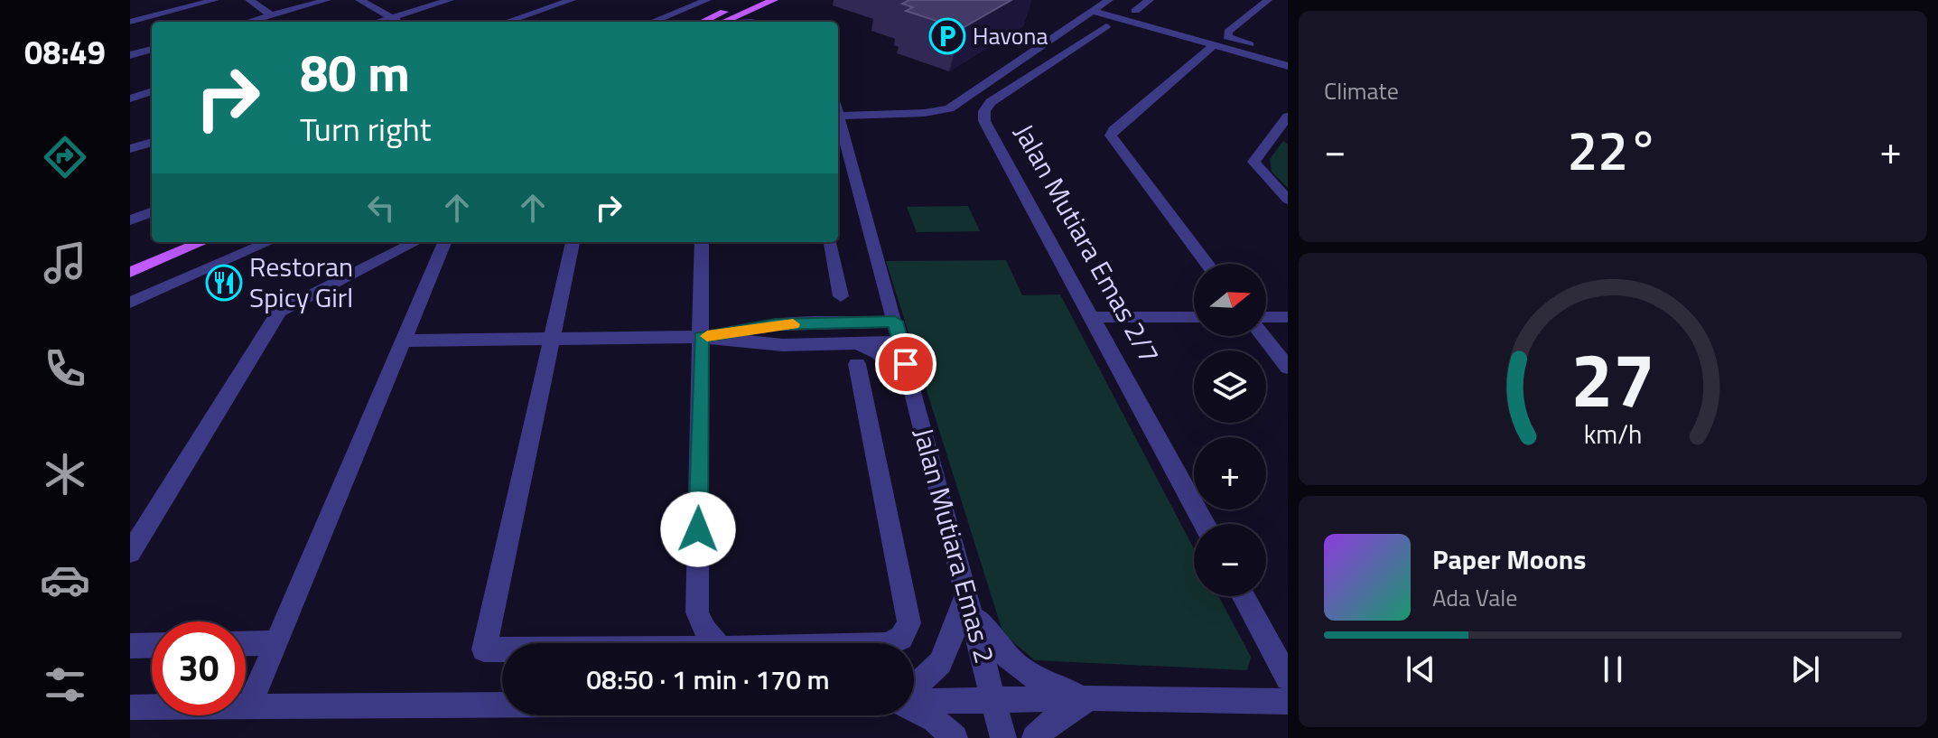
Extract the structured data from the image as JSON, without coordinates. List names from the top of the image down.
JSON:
{
  "streets": {
    "street": ["Jalan Mutiara Emas 2/7", "Jalan Mutiara Emas 2"]
  },
  "places": {
    "parking": ["Havona"],
    "restaurant": ["Restoran Spicy Girl"]
  },
  "north": "right",
  "page": {
    "tabs": "08:49",
    "tile": "Climate",
    "turn": ["80 m", "Turn right"],
    "heat": ["−", "22°", "+"],
    "map_buttons": ["+", "−"],
    "song": ["Paper Moons", "Ada Vale"],
    "limit": "30",
    "trip": "08:50 · 1 min · 170 m",
    "gauge": ["27", "km/h"]
  }
}
